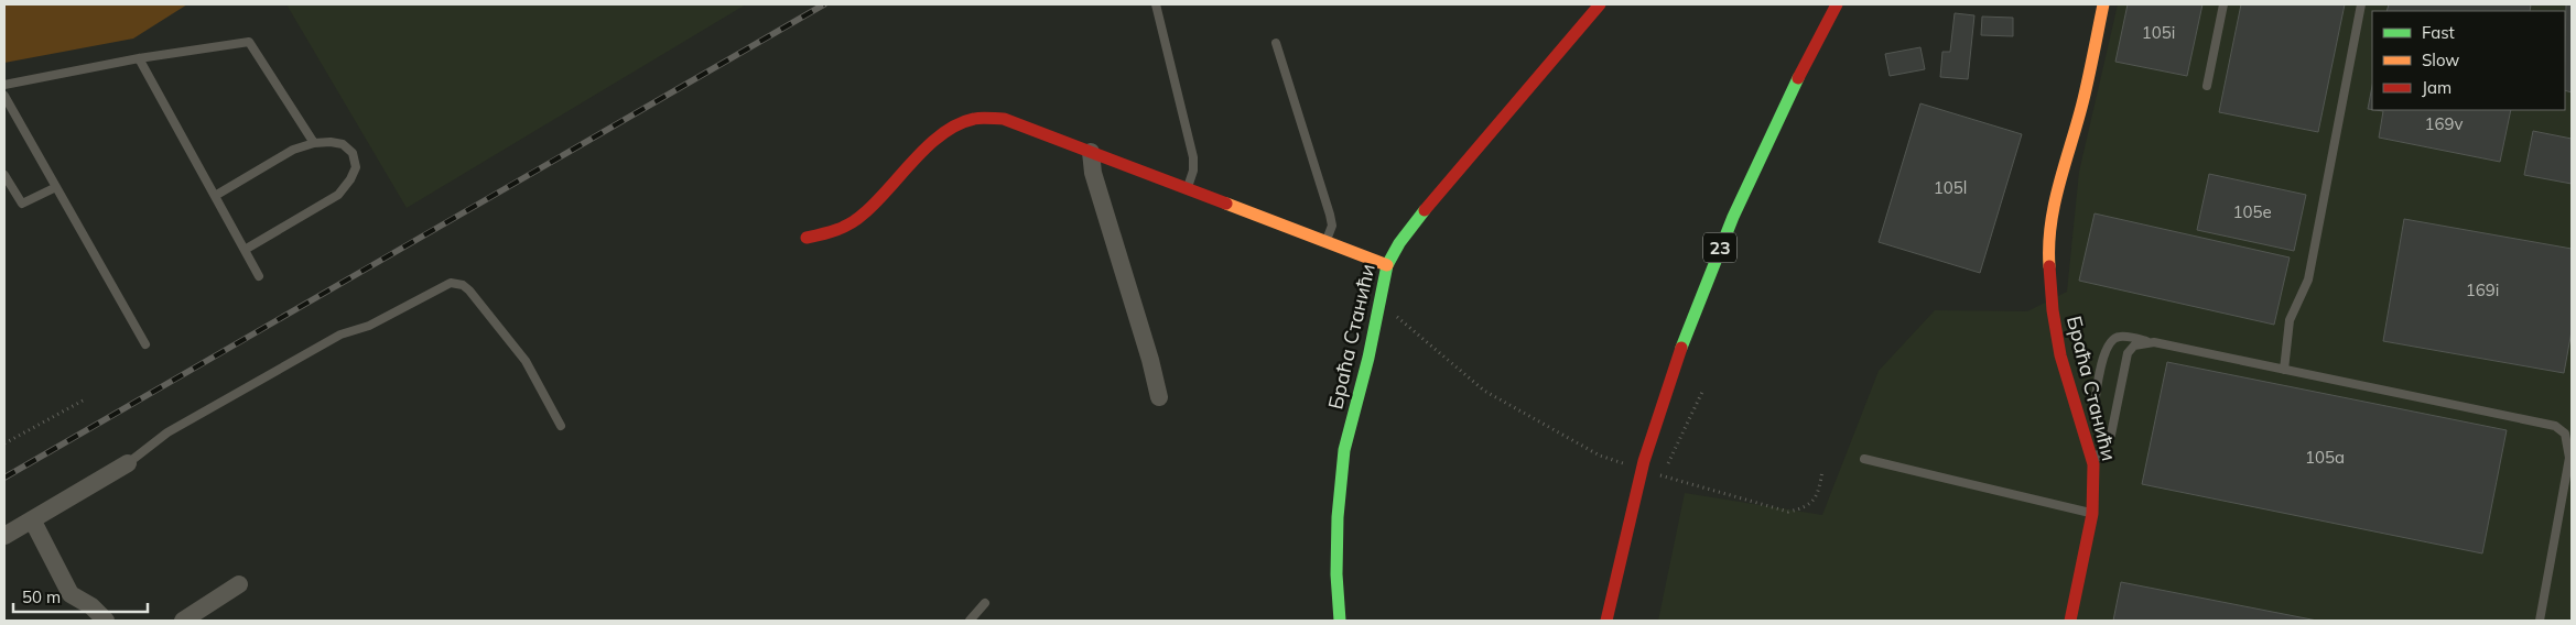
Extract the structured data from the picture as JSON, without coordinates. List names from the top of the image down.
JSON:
{
  "streets": {
    "street": ["23", "Браћа Станићи"]
  },
  "house_numbers": [
    "105i",
    "169v",
    "105l",
    "105e",
    "169i",
    "105a"
  ],
  "legend": ["Fast", "Slow", "Jam"],
  "scale_bar": "50 m"
}
